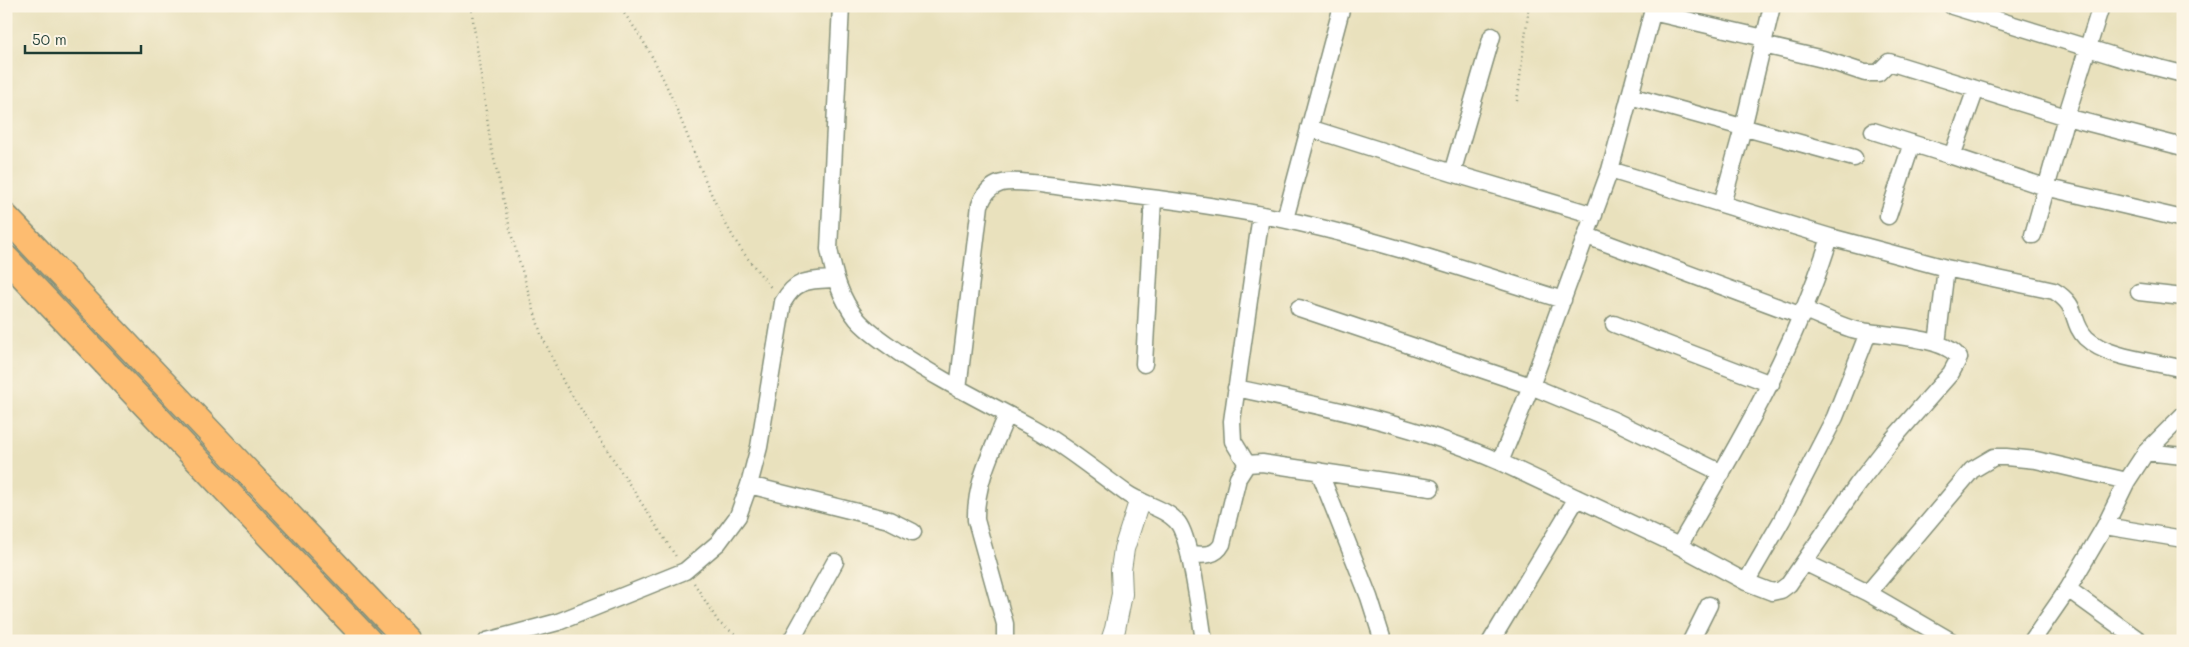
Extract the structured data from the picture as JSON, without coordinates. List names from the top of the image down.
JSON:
{
  "scale_bar": "50 m"
}
